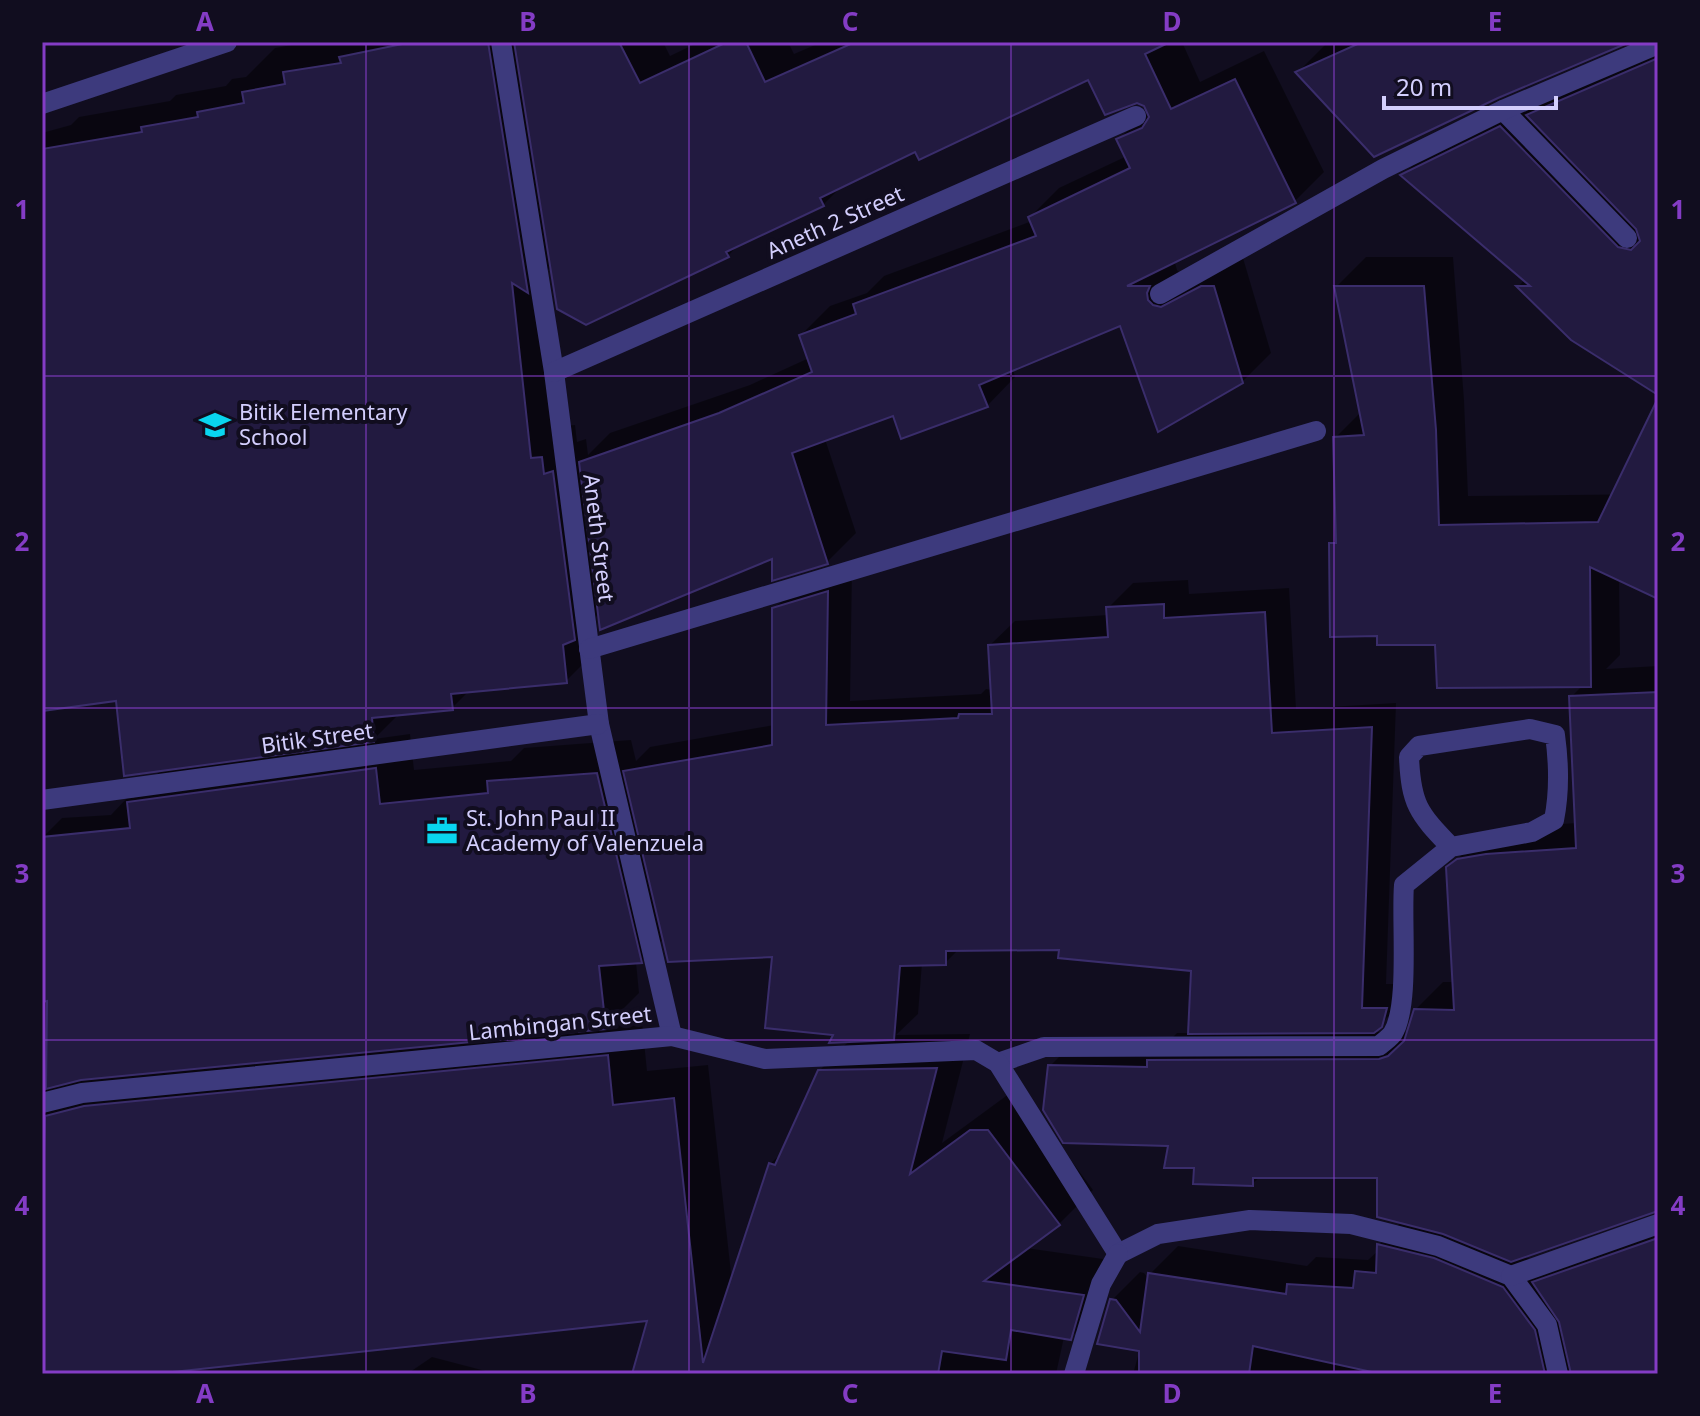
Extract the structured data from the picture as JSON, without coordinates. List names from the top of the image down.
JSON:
{
  "streets": {
    "street": [
      "Aneth 2 Street",
      "Aneth Street",
      "Bitik Street",
      "Lambingan Street"
    ]
  },
  "crossings": [
    ["Aneth 2 Street", "Aneth Street"],
    ["Aneth Street", "Bitik Street"],
    ["Aneth Street", "Lambingan Street"]
  ],
  "places": {
    "school or university": ["Bitik Elementary School"],
    "office": ["St. John Paul II Academy of Valenzuela"]
  },
  "scale_bar": "20 m",
  "grid": {
    "columns": [
      "A",
      "B",
      "C",
      "D",
      "E"
    ],
    "rows": [
      "1",
      "2",
      "3",
      "4"
    ]
  }
}
